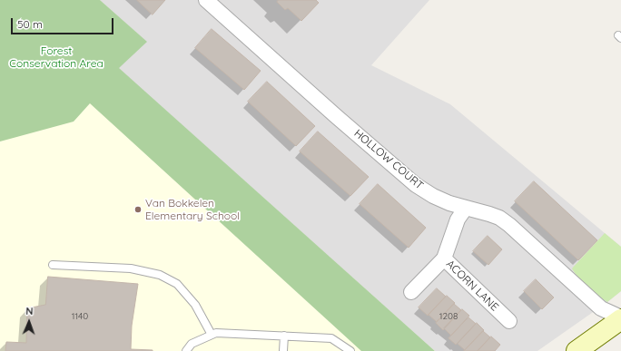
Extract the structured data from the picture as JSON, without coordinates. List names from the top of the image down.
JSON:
{
  "streets": {
    "street": ["HOLLOW COURT", "ACORN LANE"]
  },
  "crossings": [
    ["HOLLOW COURT", "ACORN LANE"]
  ],
  "parks": ["Forest Conservation Area"],
  "places": ["Van Bokkelen Elementary School"],
  "house_numbers": ["1140", "1208"],
  "scale_bar": "50 m",
  "north": "top"
}
